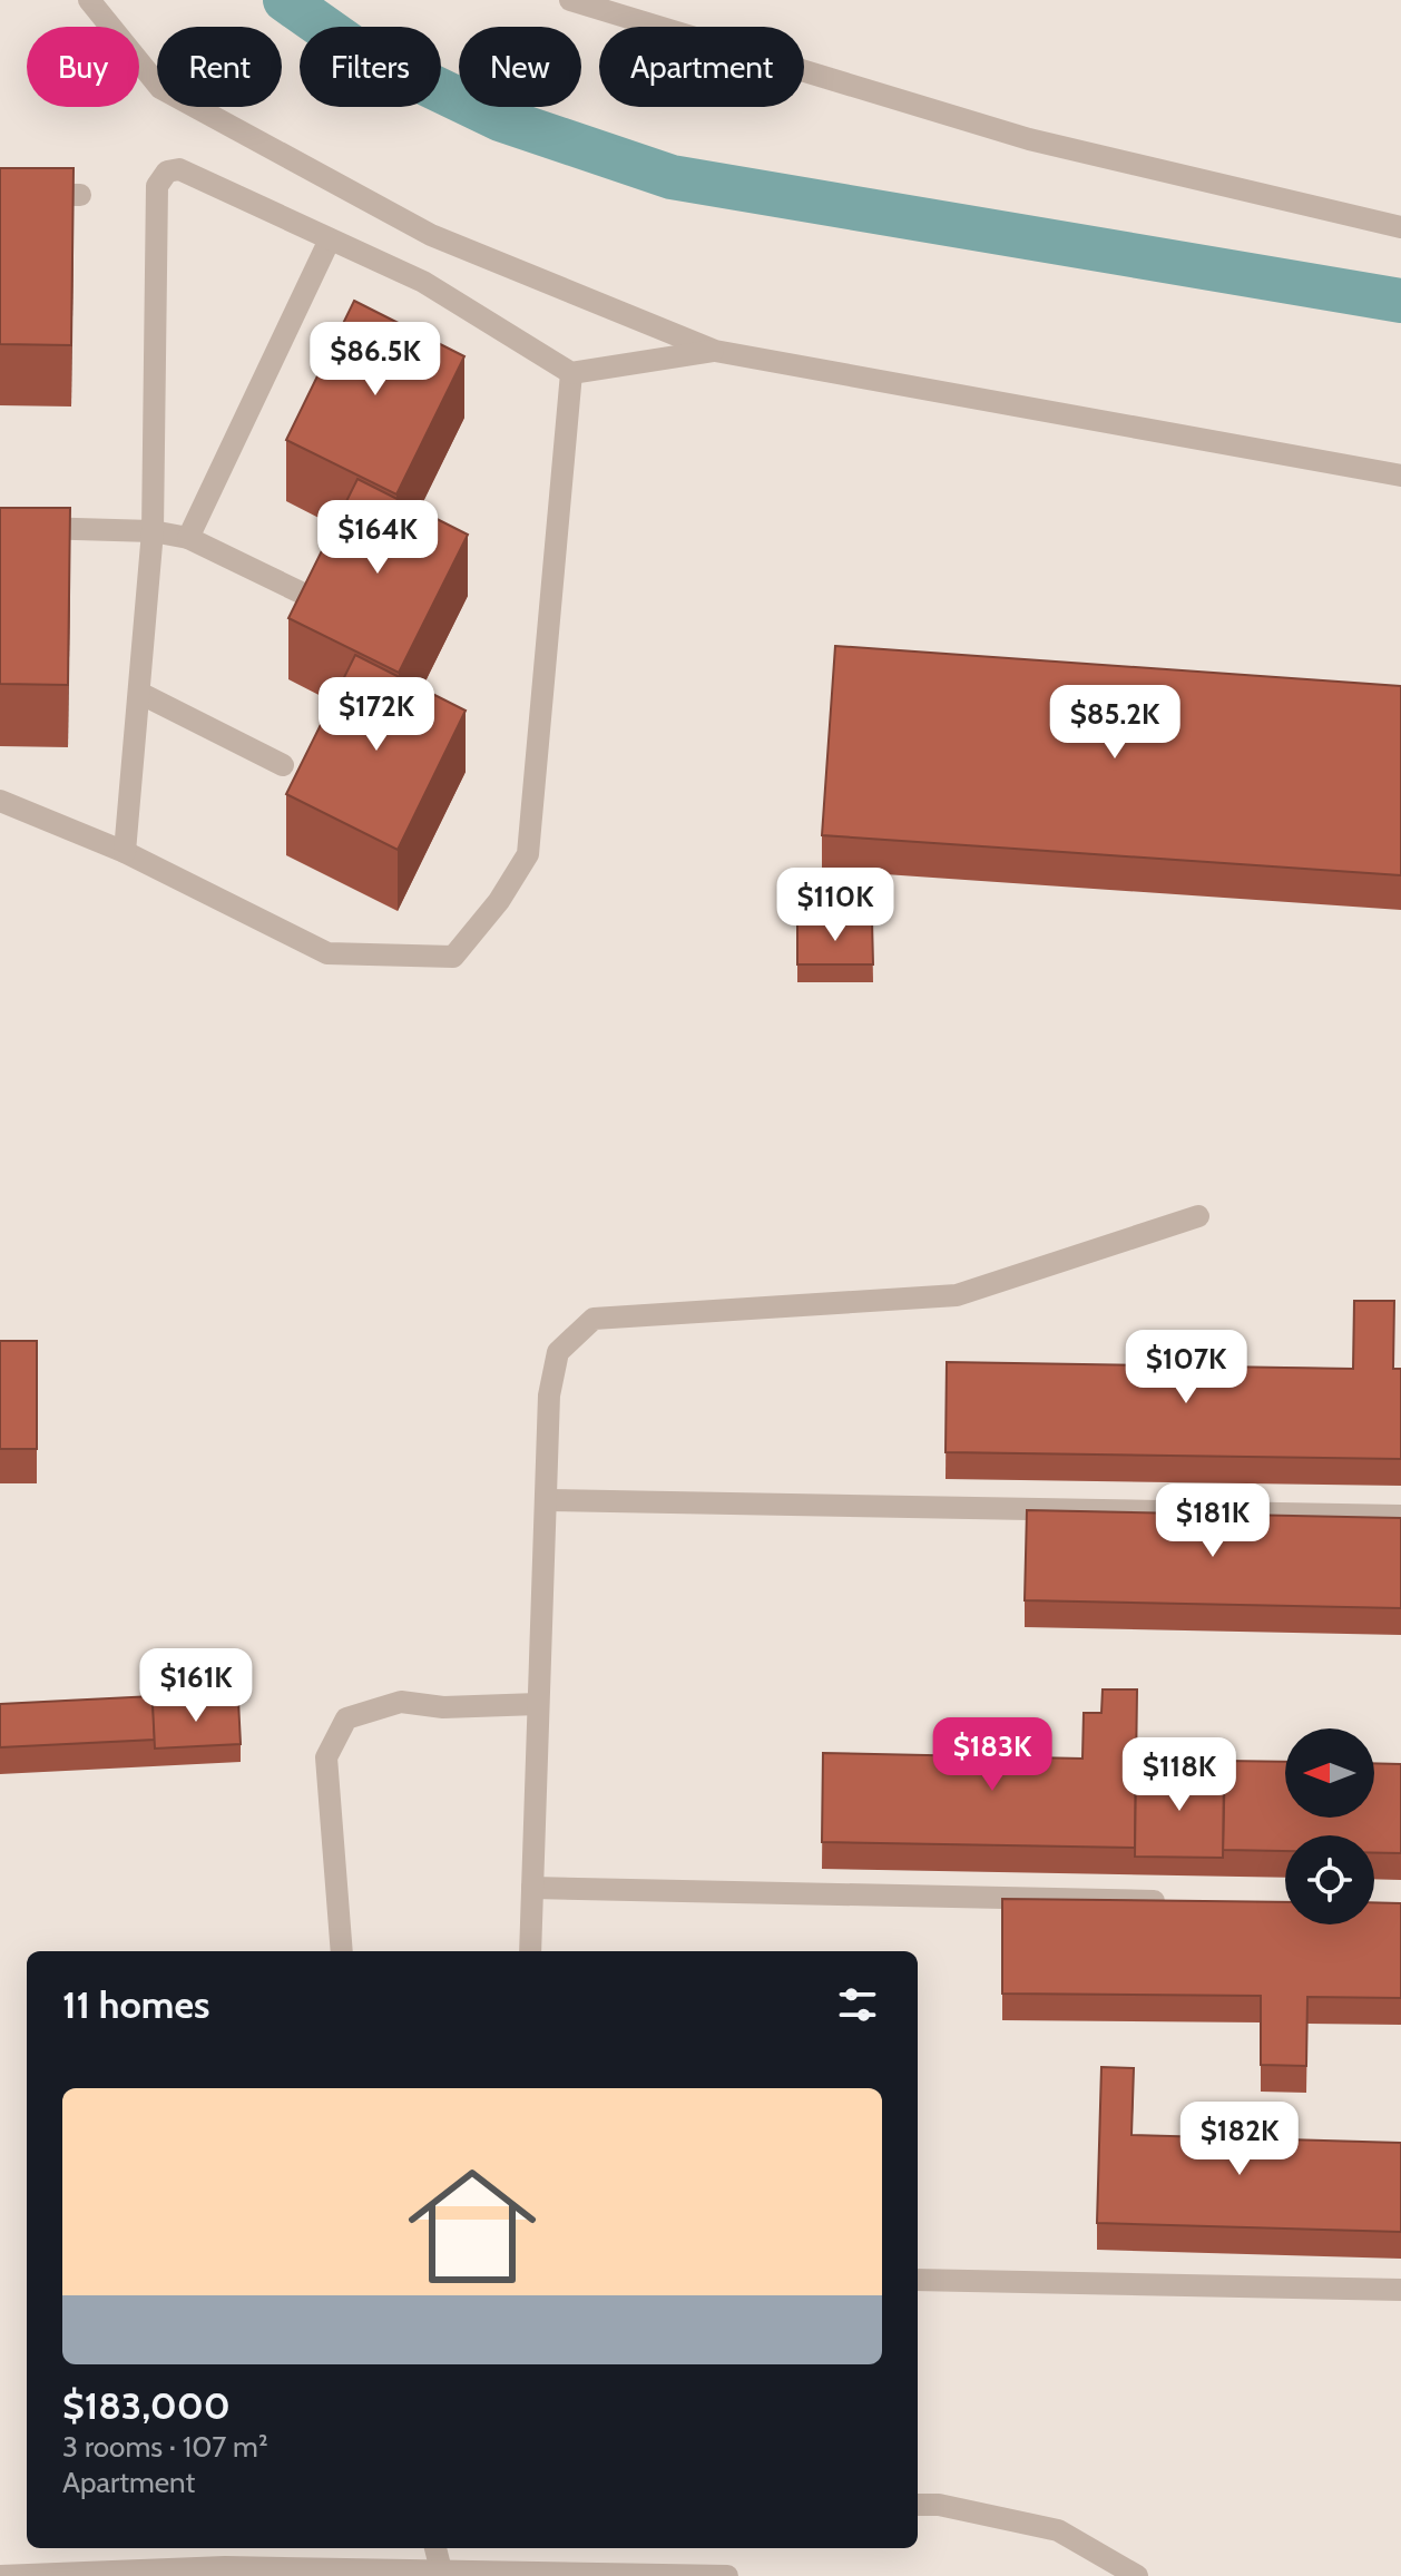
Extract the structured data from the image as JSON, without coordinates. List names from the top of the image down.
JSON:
{
  "north": "left",
  "page": {
    "chip": [
      "Buy",
      "Rent",
      "Filters",
      "New",
      "Apartment"
    ],
    "price": [
      "$86.5K",
      "$164K",
      "$172K",
      "$85.2K",
      "$110K",
      "$107K",
      "$181K",
      "$161K",
      "$183K",
      "$118K",
      "$182K"
    ],
    "heading": "11 homes",
    "list": [
      {
        "name": "$183,000",
        "note": "3 rooms · 107 m² · Apartment"
      }
    ]
  }
}
